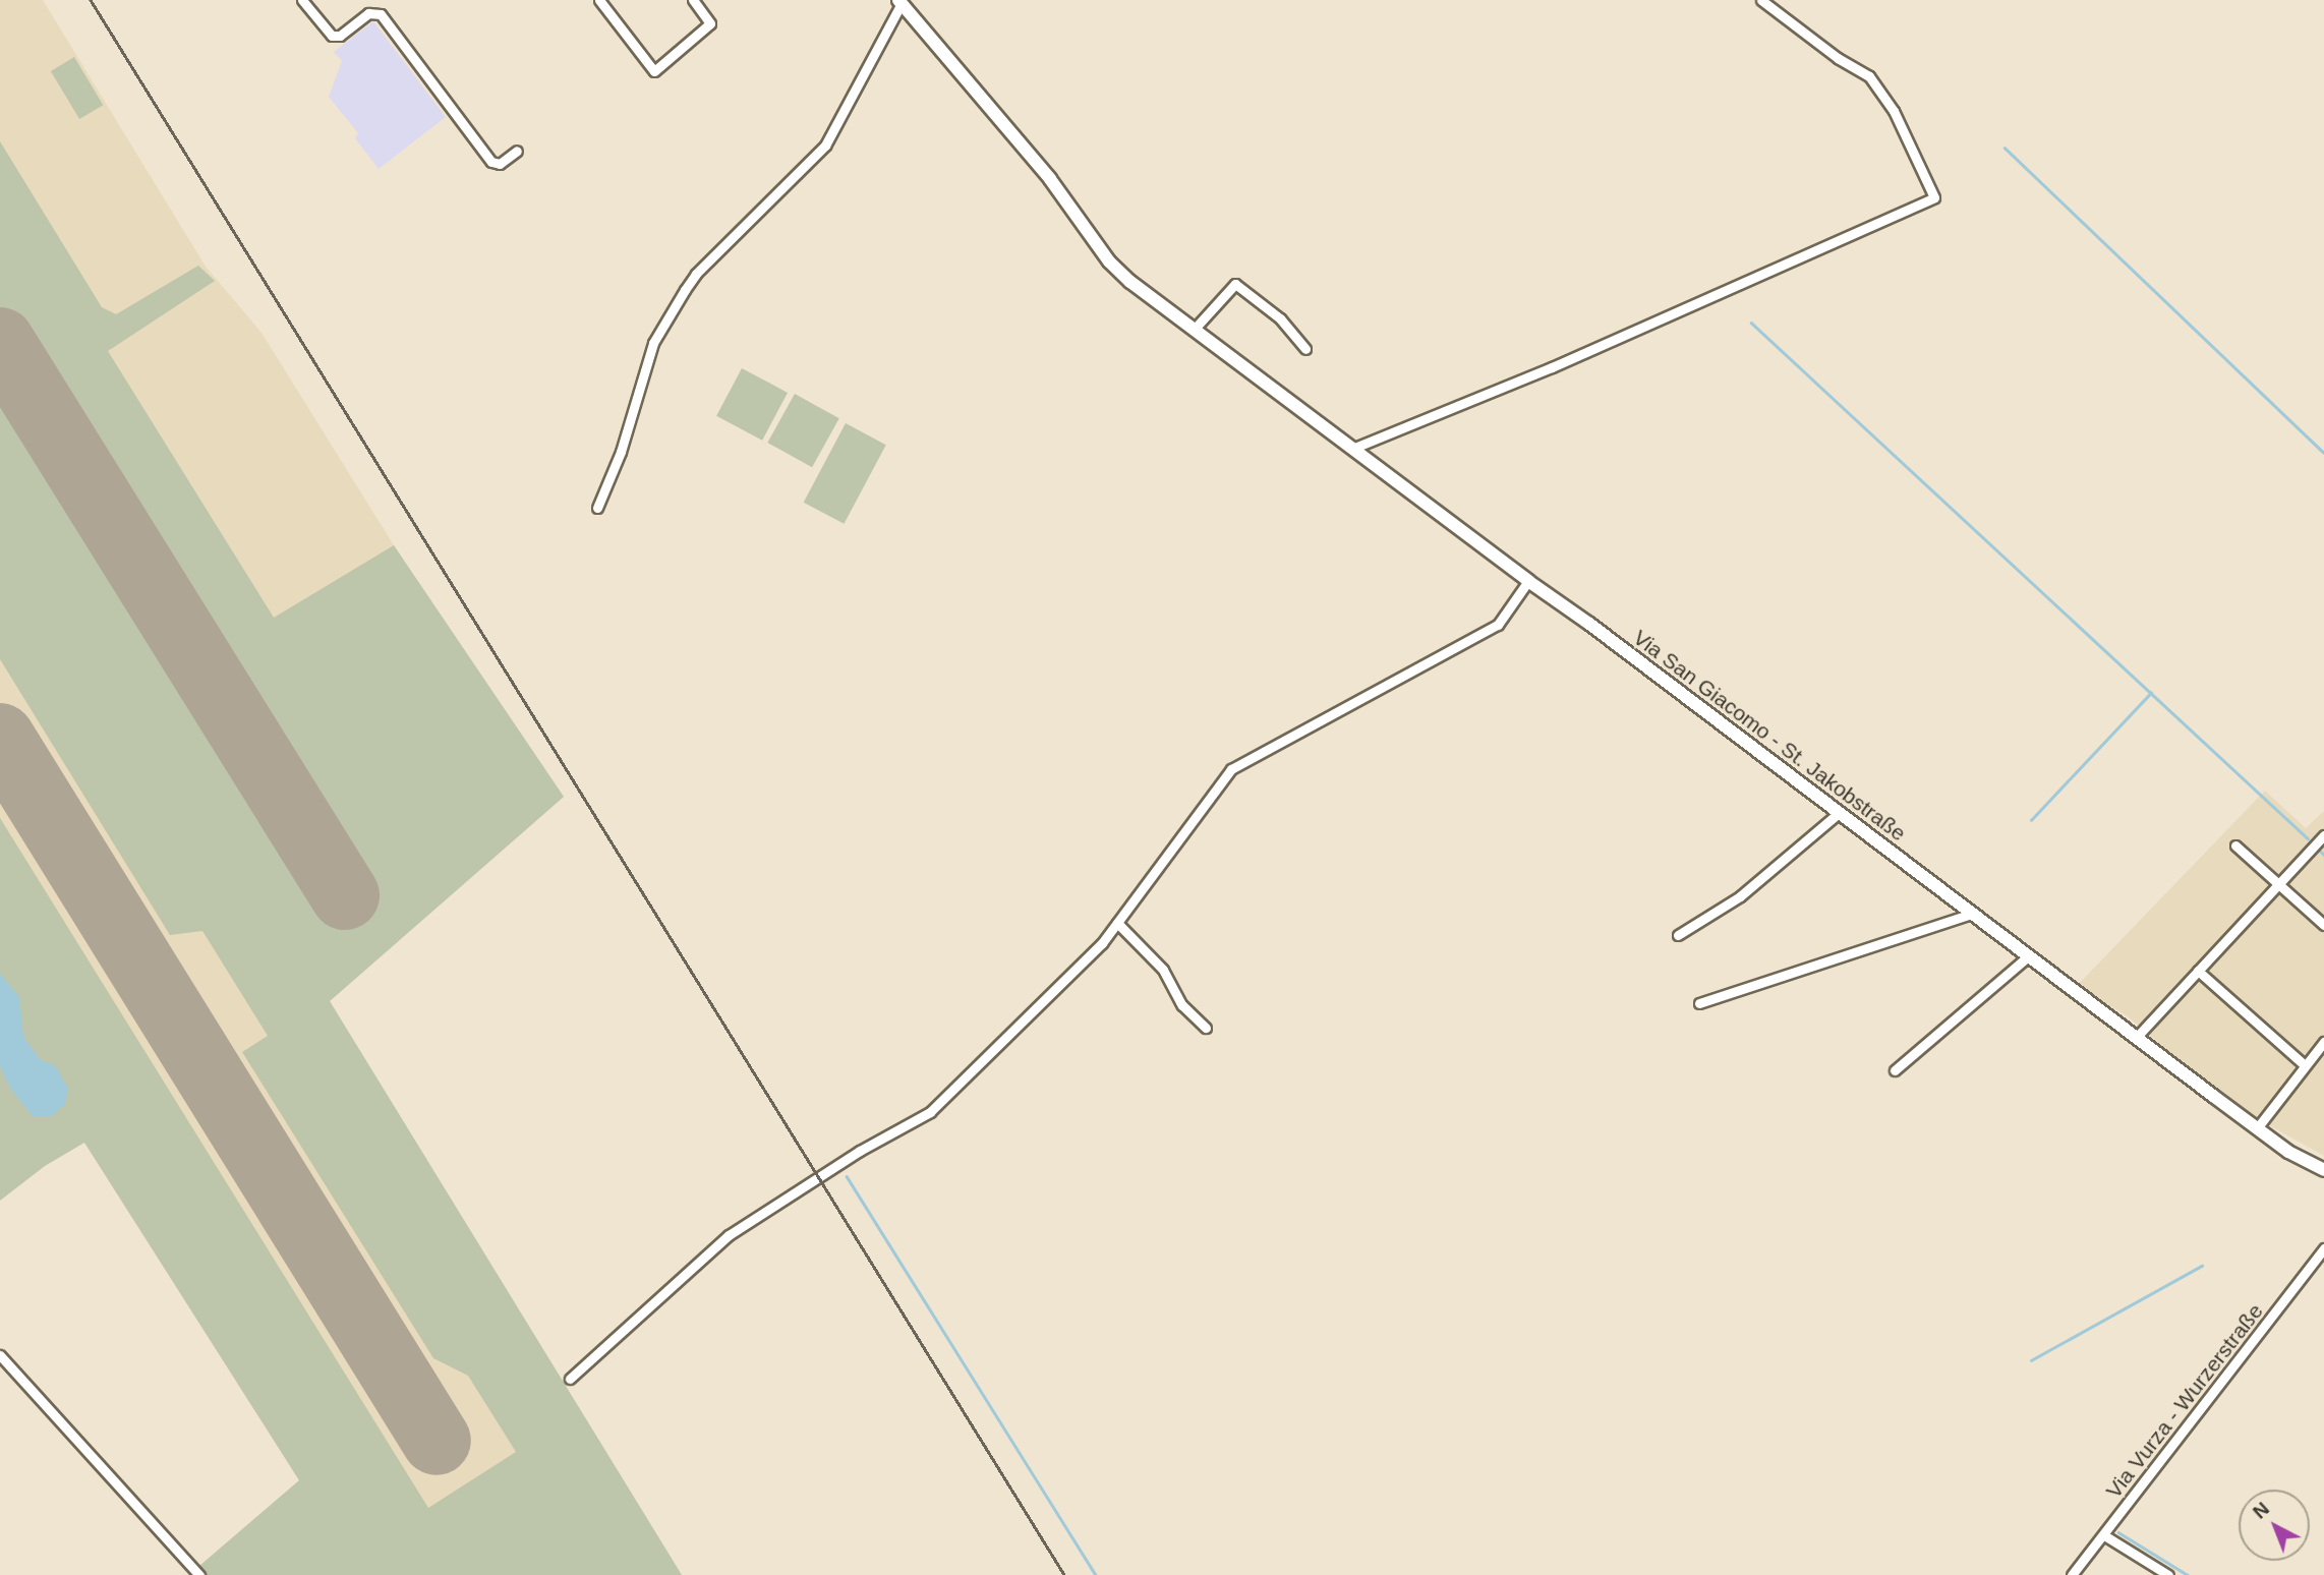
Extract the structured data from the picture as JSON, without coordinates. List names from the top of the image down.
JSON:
{
  "streets": {
    "street": ["Via San Giacomo - St. Jakobstraße", "Via Vurza - Wurzerstraße"]
  },
  "north": "top left"
}
